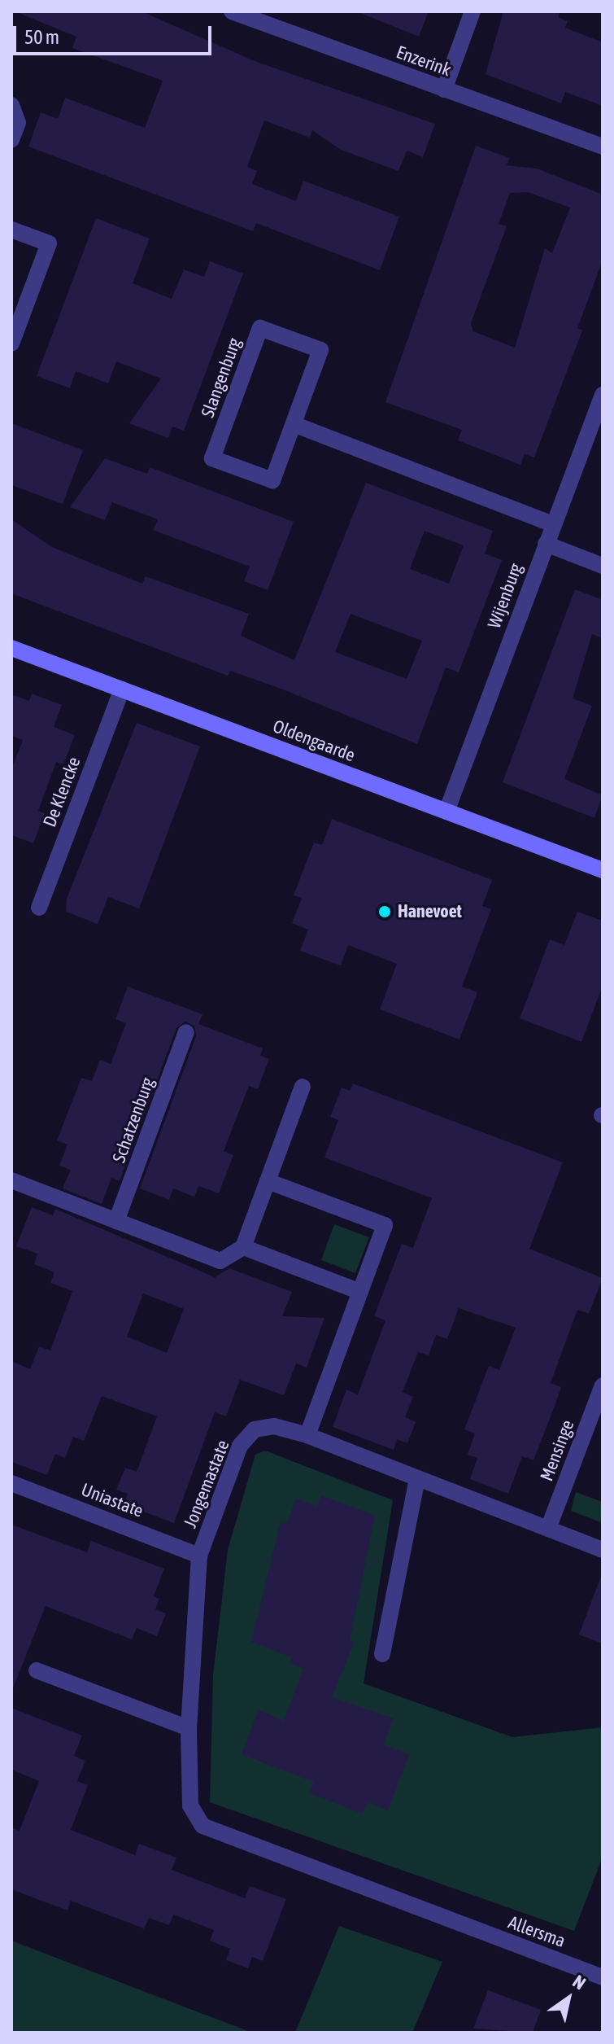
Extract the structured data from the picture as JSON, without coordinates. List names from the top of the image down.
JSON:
{
  "streets": {
    "street": [
      "Enzerink",
      "Slangenburg",
      "Wijenburg",
      "Oldengaarde",
      "De Klencke",
      "Schatzenburg",
      "Mensinge",
      "Jongemastate",
      "Uniastate",
      "Allersma"
    ]
  },
  "crossings": [
    ["Wijenburg", "Oldengaarde"],
    ["Oldengaarde", "De Klencke"],
    ["Mensinge", "Jongemastate"],
    ["Jongemastate", "Uniastate"],
    ["Jongemastate", "Allersma"]
  ],
  "places": ["Hanevoet"],
  "scale_bar": "50 m",
  "north": "top right"
}
